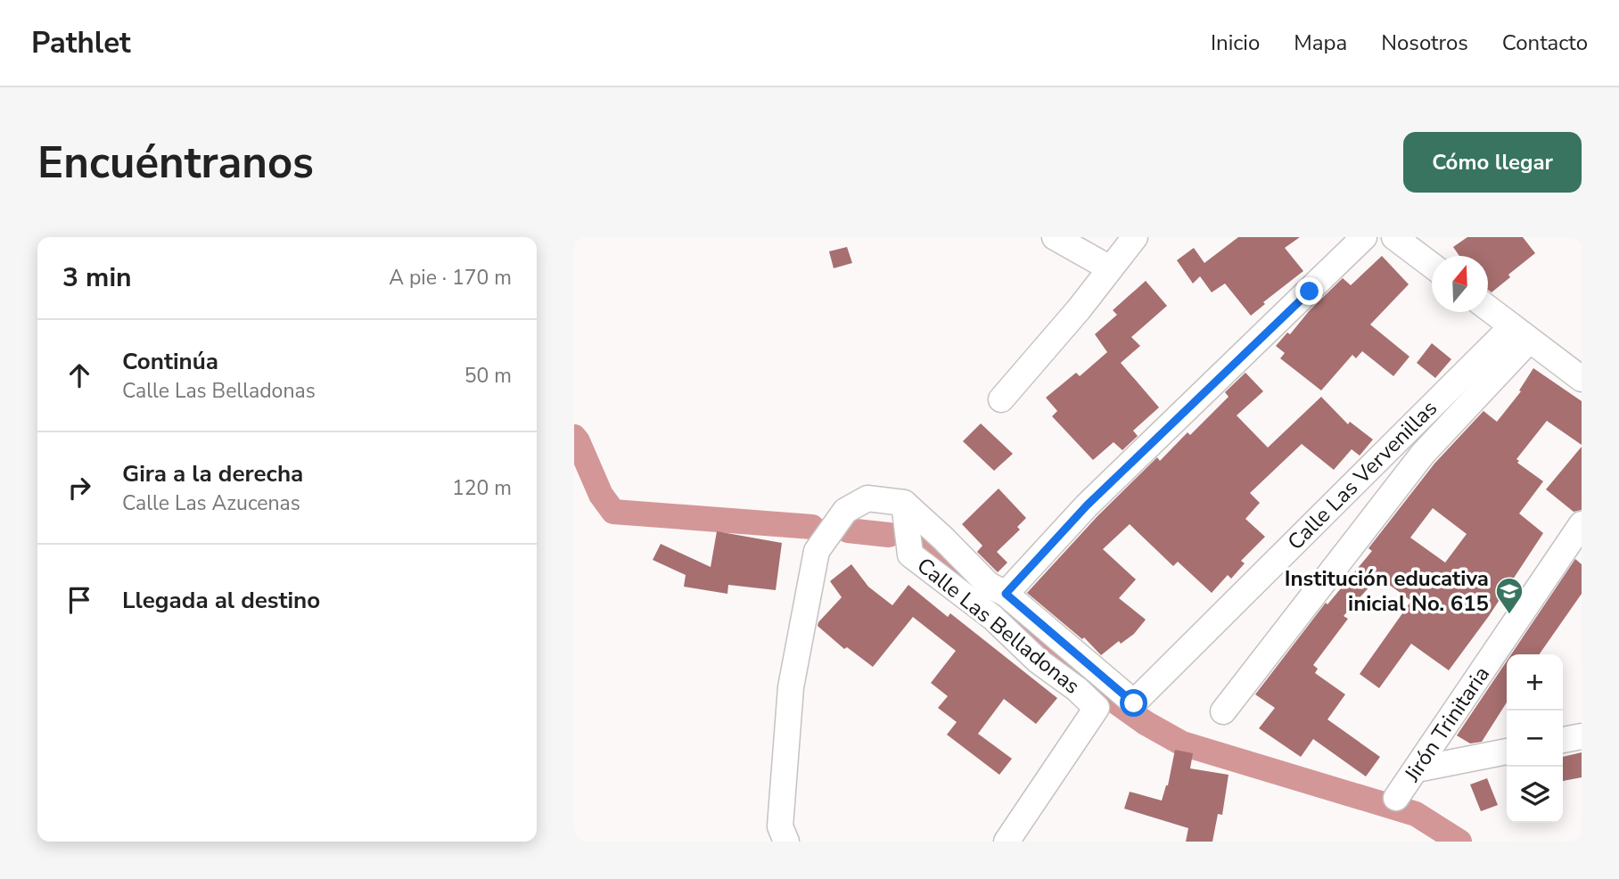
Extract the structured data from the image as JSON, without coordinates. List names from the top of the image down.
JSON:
{
  "streets": {
    "street": ["Calle Las Vervenillas", "Calle Las Belladonas", "Jirón Trinitaria"]
  },
  "crossings": [
    ["Calle Las Vervenillas", "Calle Las Belladonas"]
  ],
  "places": {
    "school or university": ["Institución educativa inicial No. 615"]
  },
  "north": "top",
  "page": {
    "header": "Pathlet",
    "nav": [
      "Inicio",
      "Mapa",
      "Nosotros",
      "Contacto"
    ],
    "buttons": "Cómo llegar",
    "title": "Encuéntranos",
    "heading": ["3 min", "A pie · 170 m"],
    "list": [
      ["Continúa", "Calle Las Belladonas", "50 m"],
      ["Gira a la derecha", "Calle Las Azucenas", "120 m"],
      "Llegada al destino"
    ],
    "map_buttons": ["+", "−"]
  }
}
